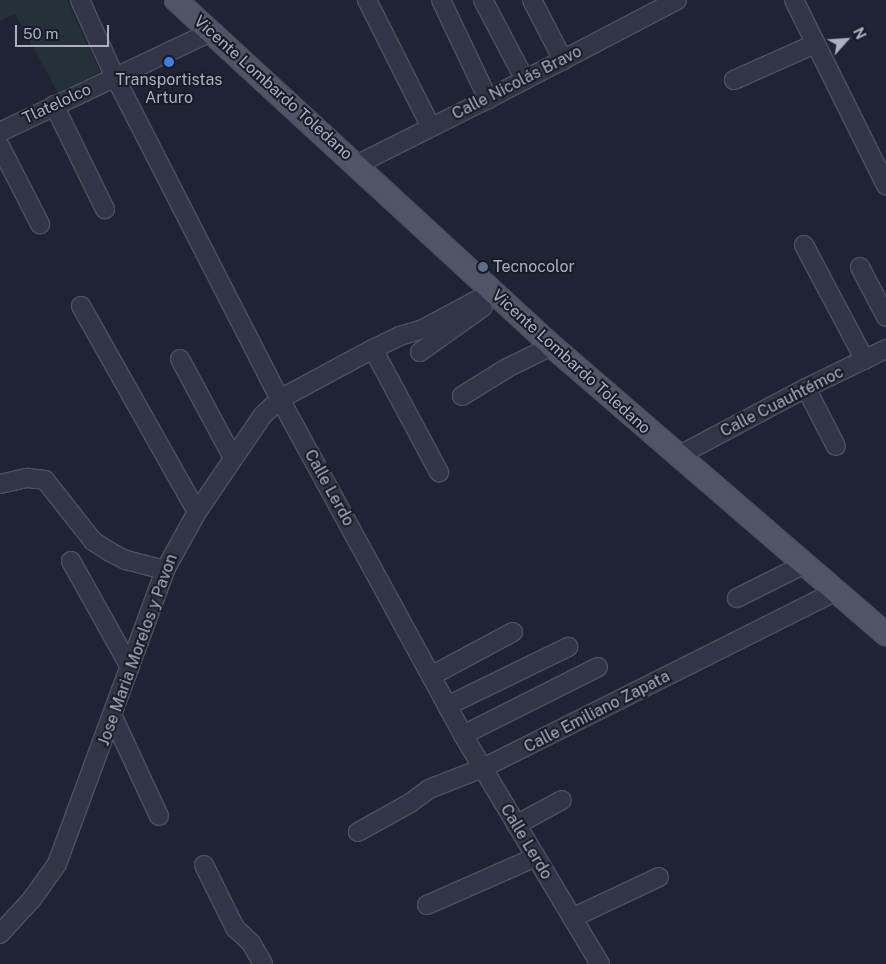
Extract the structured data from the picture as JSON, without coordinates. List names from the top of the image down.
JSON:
{
  "streets": {
    "main road": ["Vicente Lombardo Toledano"],
    "street": [
      "Calle Nicolás Bravo",
      "Tlatelolco",
      "Calle Cuauhtémoc",
      "Calle Lerdo",
      "Jose Maria Morelos y Pavon",
      "Calle Emiliano Zapata"
    ]
  },
  "crossings": [
    ["Calle Nicolás Bravo", "Vicente Lombardo Toledano"],
    ["Vicente Lombardo Toledano", "Tlatelolco"],
    ["Vicente Lombardo Toledano", "Calle Cuauhtémoc"],
    ["Vicente Lombardo Toledano", "Jose Maria Morelos y Pavon"],
    ["Vicente Lombardo Toledano", "Calle Emiliano Zapata"],
    ["Tlatelolco", "Calle Lerdo"],
    ["Calle Lerdo", "Jose Maria Morelos y Pavon"],
    ["Calle Lerdo", "Calle Emiliano Zapata"]
  ],
  "places": ["Transportistas Arturo", "Tecnocolor"],
  "scale_bar": "50 m",
  "north": "top right"
}
